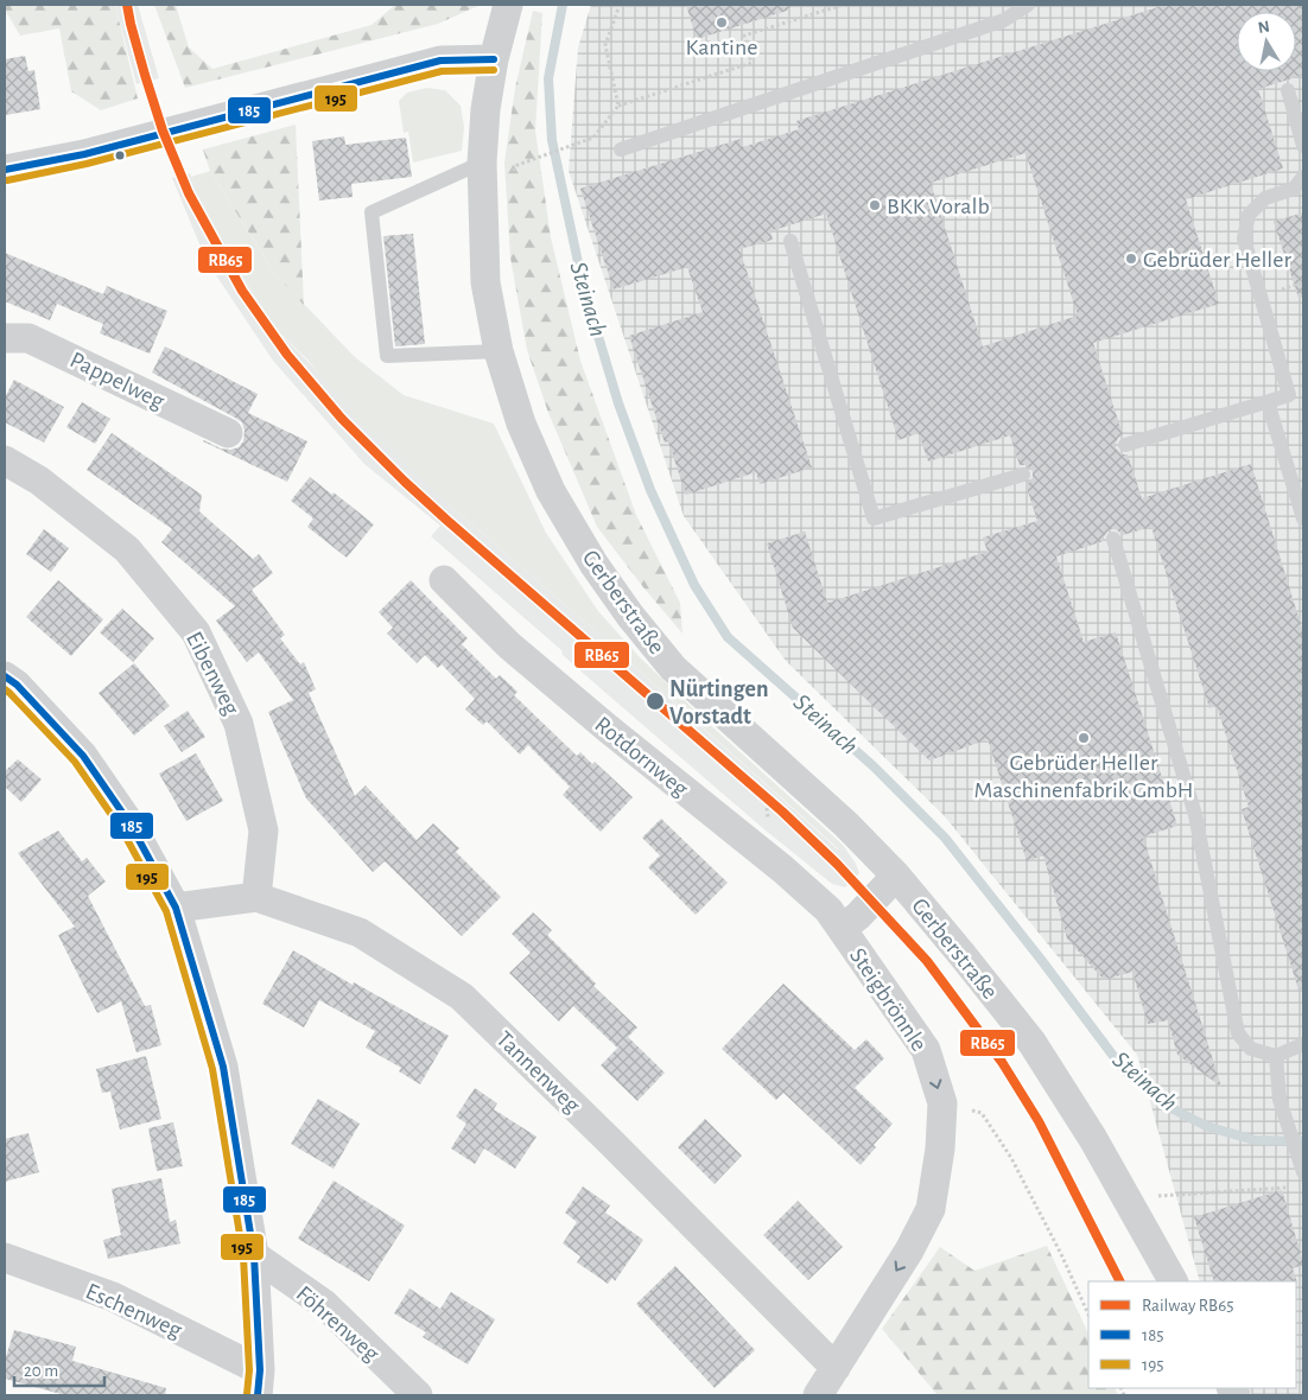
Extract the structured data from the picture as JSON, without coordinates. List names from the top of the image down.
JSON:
{
  "streets": {
    "street": [
      "Pappelweg",
      "Gerberstraße",
      "Eibenweg",
      "Rotdornweg",
      "Steigbrönnle",
      "Tannenweg",
      "Eschenweg",
      "Föhrenweg"
    ]
  },
  "crossings": [
    ["Gerberstraße", "Steigbrönnle"],
    ["Eibenweg", "Tannenweg"],
    ["Rotdornweg", "Steigbrönnle"],
    ["Steigbrönnle", "Tannenweg"]
  ],
  "one_way": ["Steigbrönnle"],
  "water": ["Steinach"],
  "places": [
    "Kantine",
    "BKK Voralb",
    "Gebrüder Heller",
    "Nürtingen Vorstadt",
    "Gebrüder Heller Maschinenfabrik GmbH"
  ],
  "lines": ["rail line RB65", "transit line 185", "transit line 195"],
  "legend": ["Railway RB65", "185", "195"],
  "scale_bar": "20 m",
  "north": "top"
}
